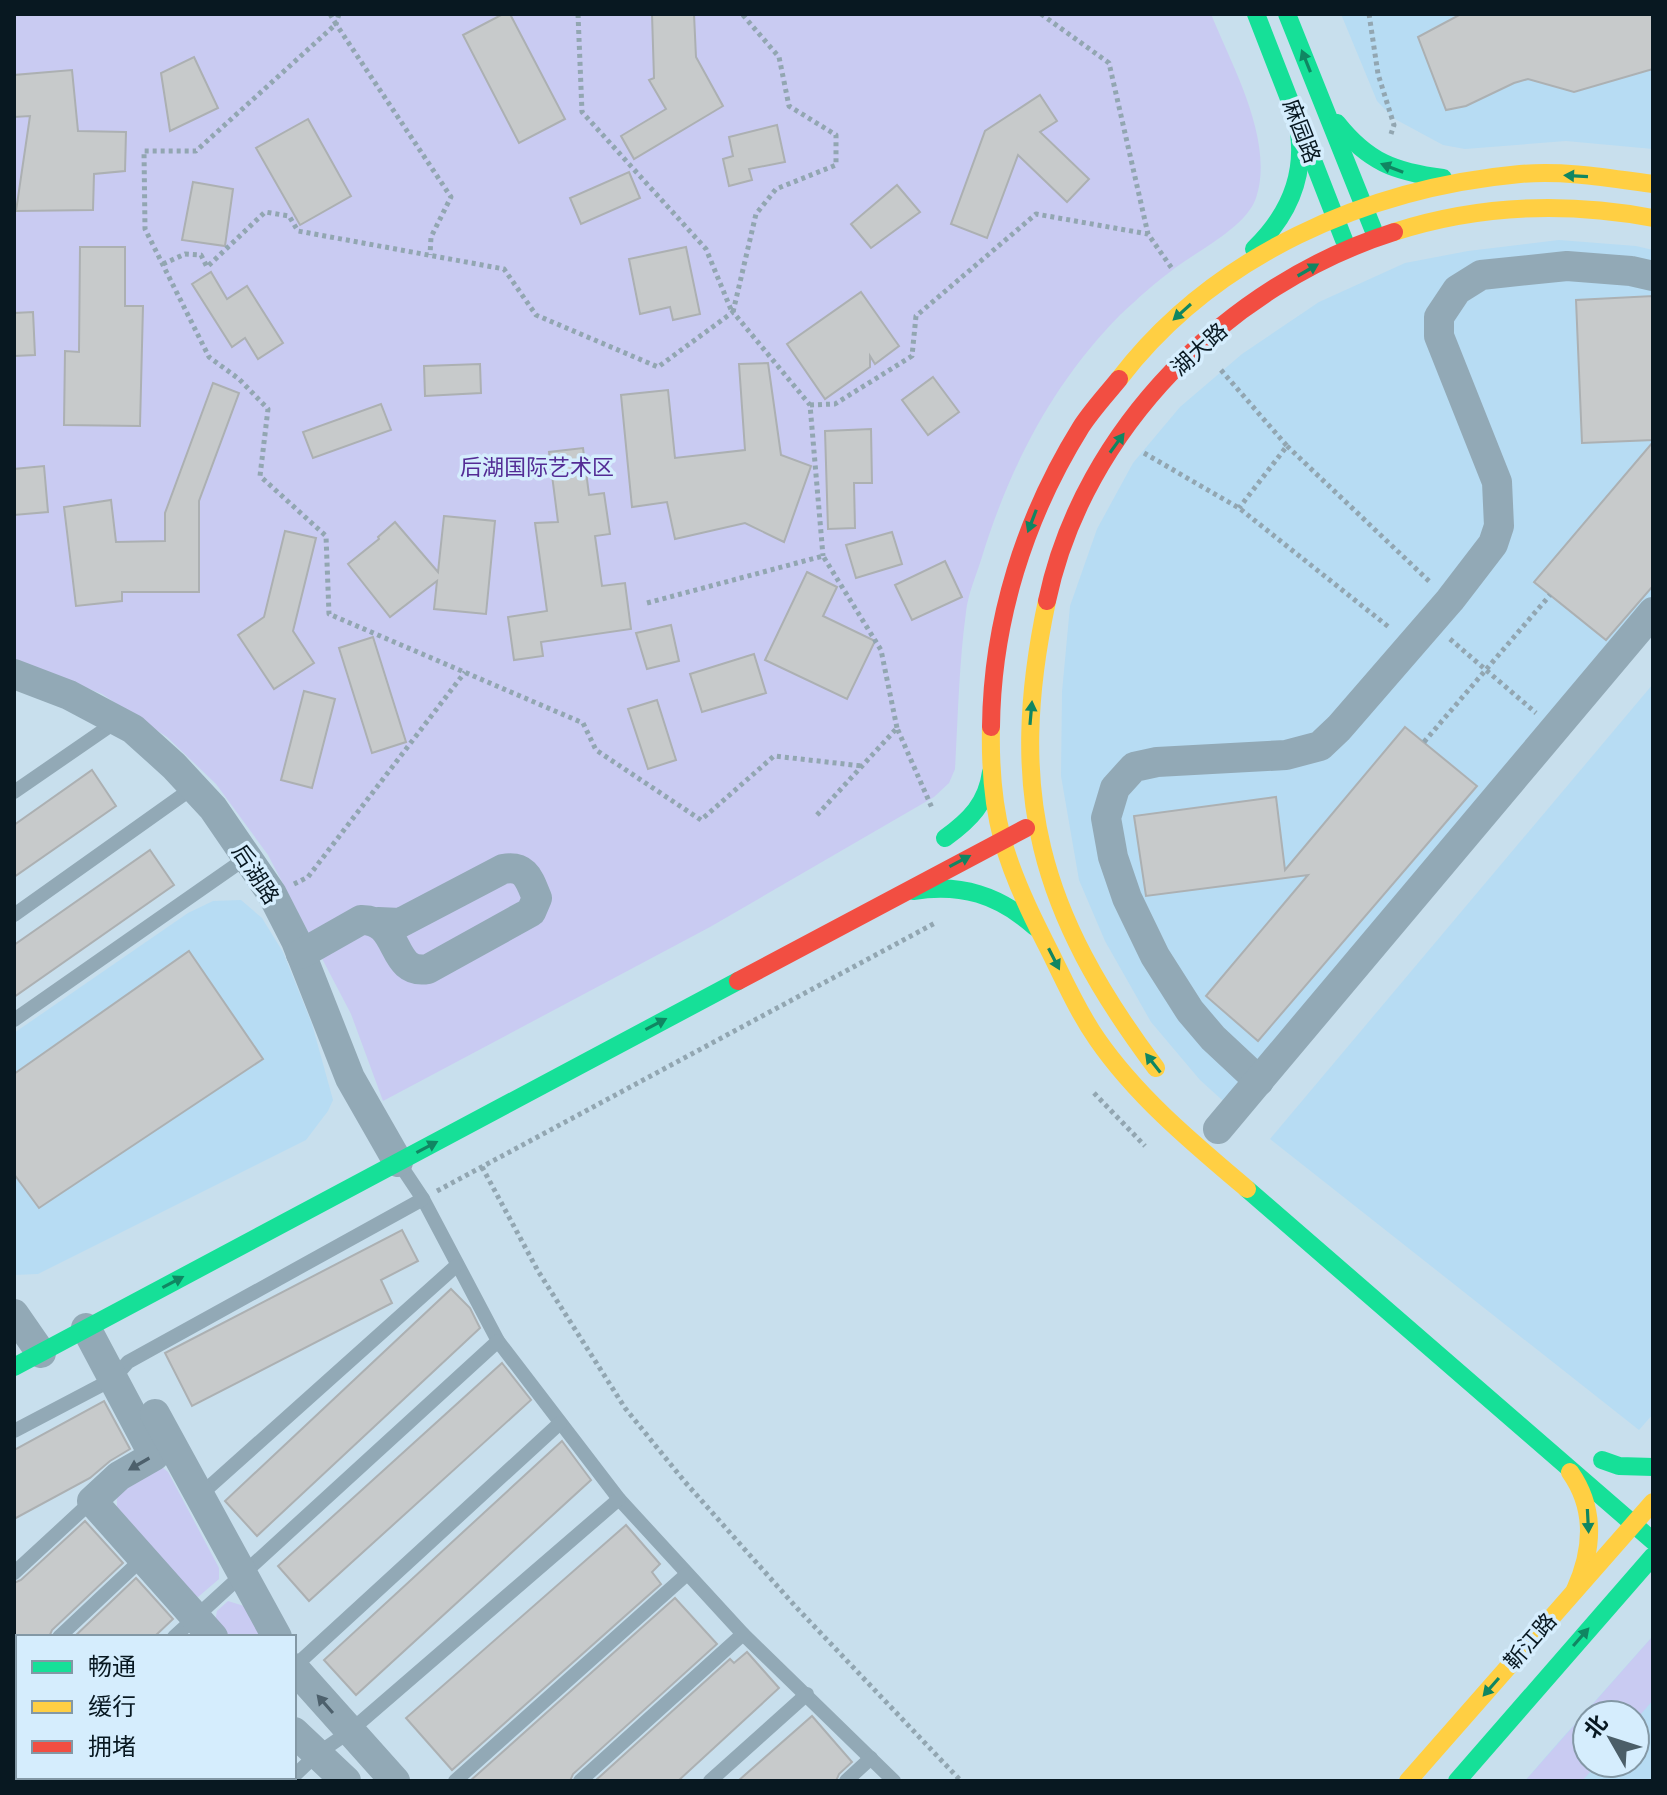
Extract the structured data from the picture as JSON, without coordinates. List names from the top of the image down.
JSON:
{
  "streets": {
    "main road": ["麻园路", "湖大路", "靳江路"],
    "street": ["后湖路"]
  },
  "crossings": [
    ["麻园路", "湖大路"]
  ],
  "parks": ["后湖国际艺术区"],
  "legend": ["畅通", "缓行", "拥堵"],
  "north": "top left"
}
